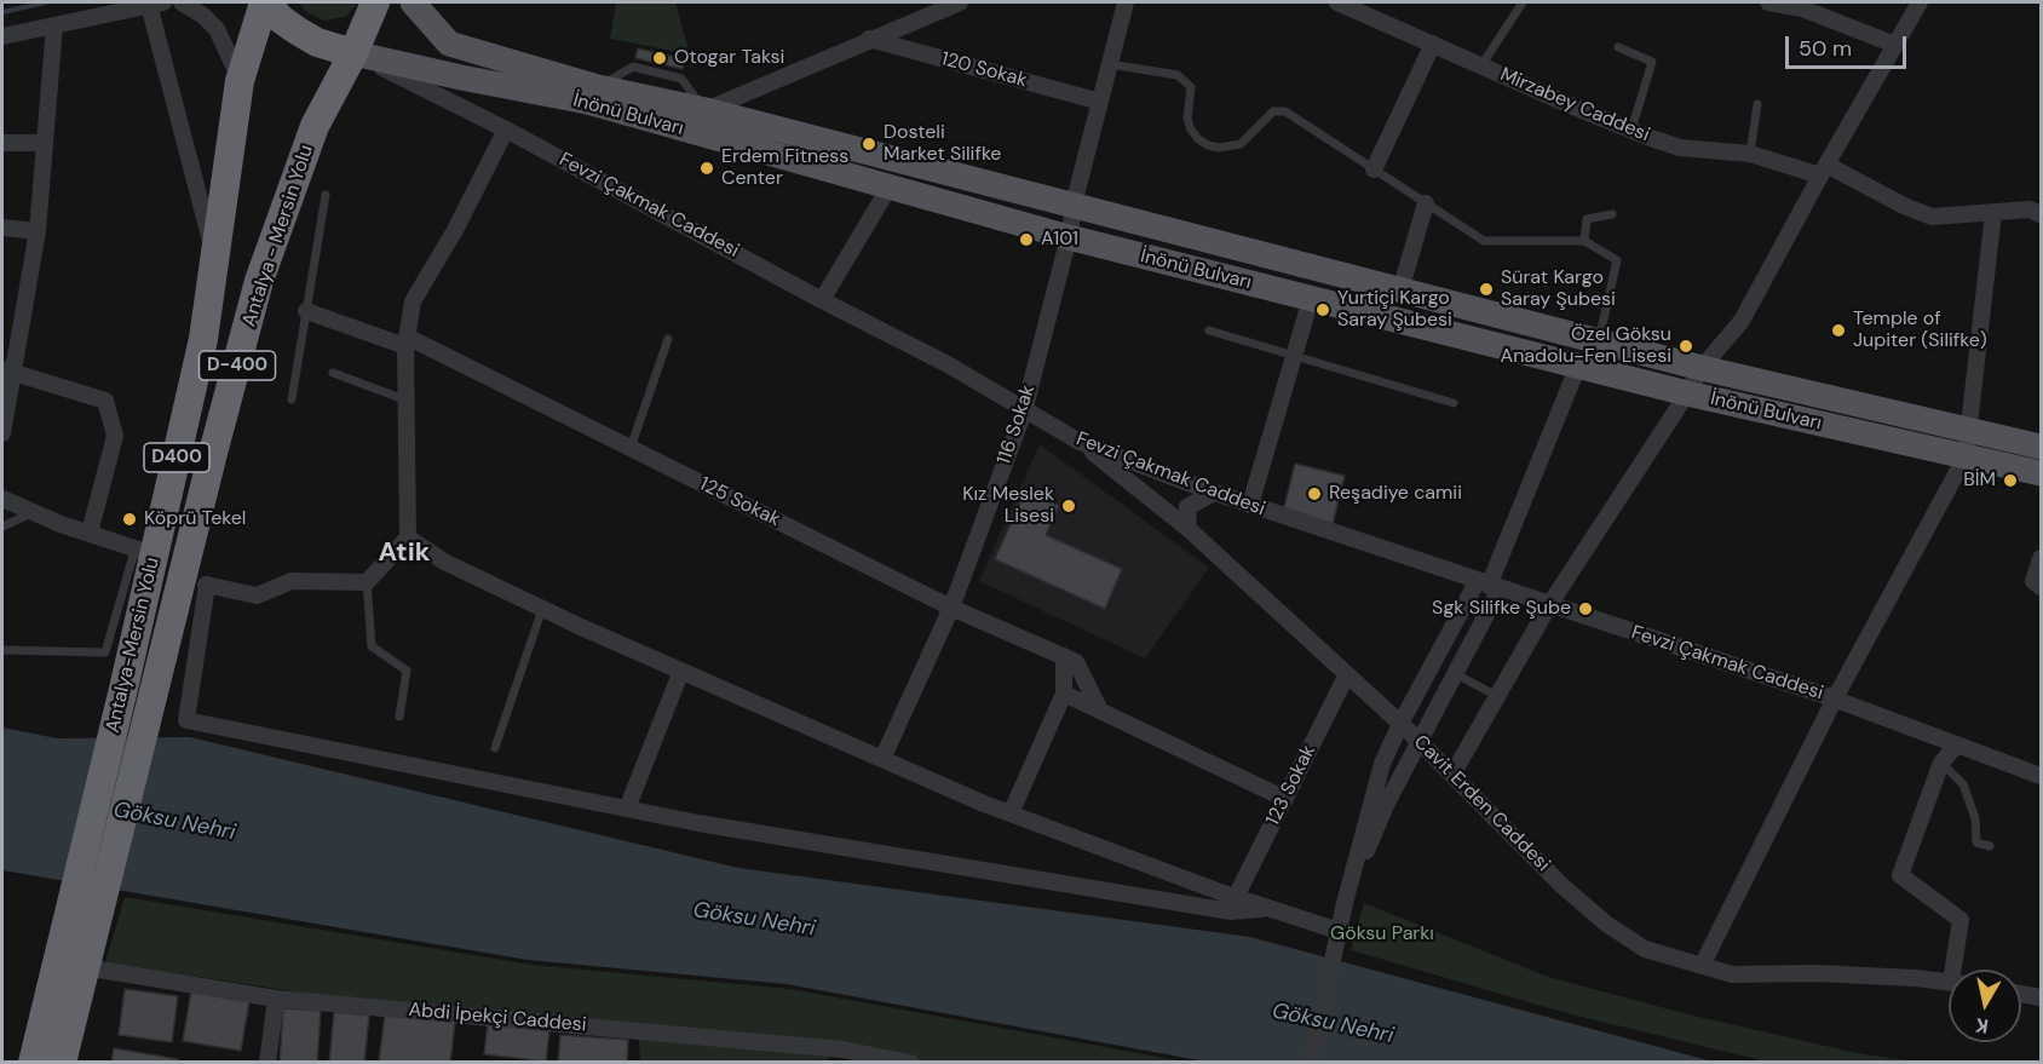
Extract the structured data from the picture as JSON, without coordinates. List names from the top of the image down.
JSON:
{
  "streets": {
    "highway": [
      "Antalya - Mersin Yolu",
      "D-400",
      "D400",
      "Antalya-Mersin Yolu"
    ],
    "main road": ["İnönü Bulvarı"],
    "street": [
      "120 Sokak",
      "Mirzabey Caddesi",
      "Fevzi Çakmak Caddesi",
      "116 Sokak",
      "125 Sokak",
      "123 Sokak",
      "Cavit Erden Caddesi",
      "Abdi İpekçi Caddesi"
    ]
  },
  "crossings": [
    ["120 Sokak", "116 Sokak"],
    ["İnönü Bulvarı", "Fevzi Çakmak Caddesi"],
    ["İnönü Bulvarı", "Antalya - Mersin Yolu"],
    ["İnönü Bulvarı", "116 Sokak"],
    ["Fevzi Çakmak Caddesi", "Antalya - Mersin Yolu"],
    ["Fevzi Çakmak Caddesi", "116 Sokak"],
    ["Fevzi Çakmak Caddesi", "Cavit Erden Caddesi"],
    ["Antalya - Mersin Yolu", "Antalya-Mersin Yolu"],
    ["116 Sokak", "125 Sokak"],
    ["Antalya-Mersin Yolu", "Abdi İpekçi Caddesi"],
    ["123 Sokak", "Cavit Erden Caddesi"]
  ],
  "districts": ["Atik"],
  "water": ["Göksu Nehri"],
  "parks": ["Göksu Parkı"],
  "places": [
    "Otogar Taksi",
    "Dosteli Market Silifke",
    "Erdem Fitness Center",
    "A101",
    "Sürat Kargo Saray Şubesi",
    "Yurtiçi Kargo Saray Şubesi",
    "Temple of Jupiter (Silifke)",
    "Özel Göksu Anadolu-Fen Lisesi",
    "BİM",
    "Reşadiye camii",
    "Kız Meslek Lisesi",
    "Köprü Tekel",
    "Sgk Silifke Şube"
  ],
  "scale_bar": "50 m",
  "north": "bottom"
}
